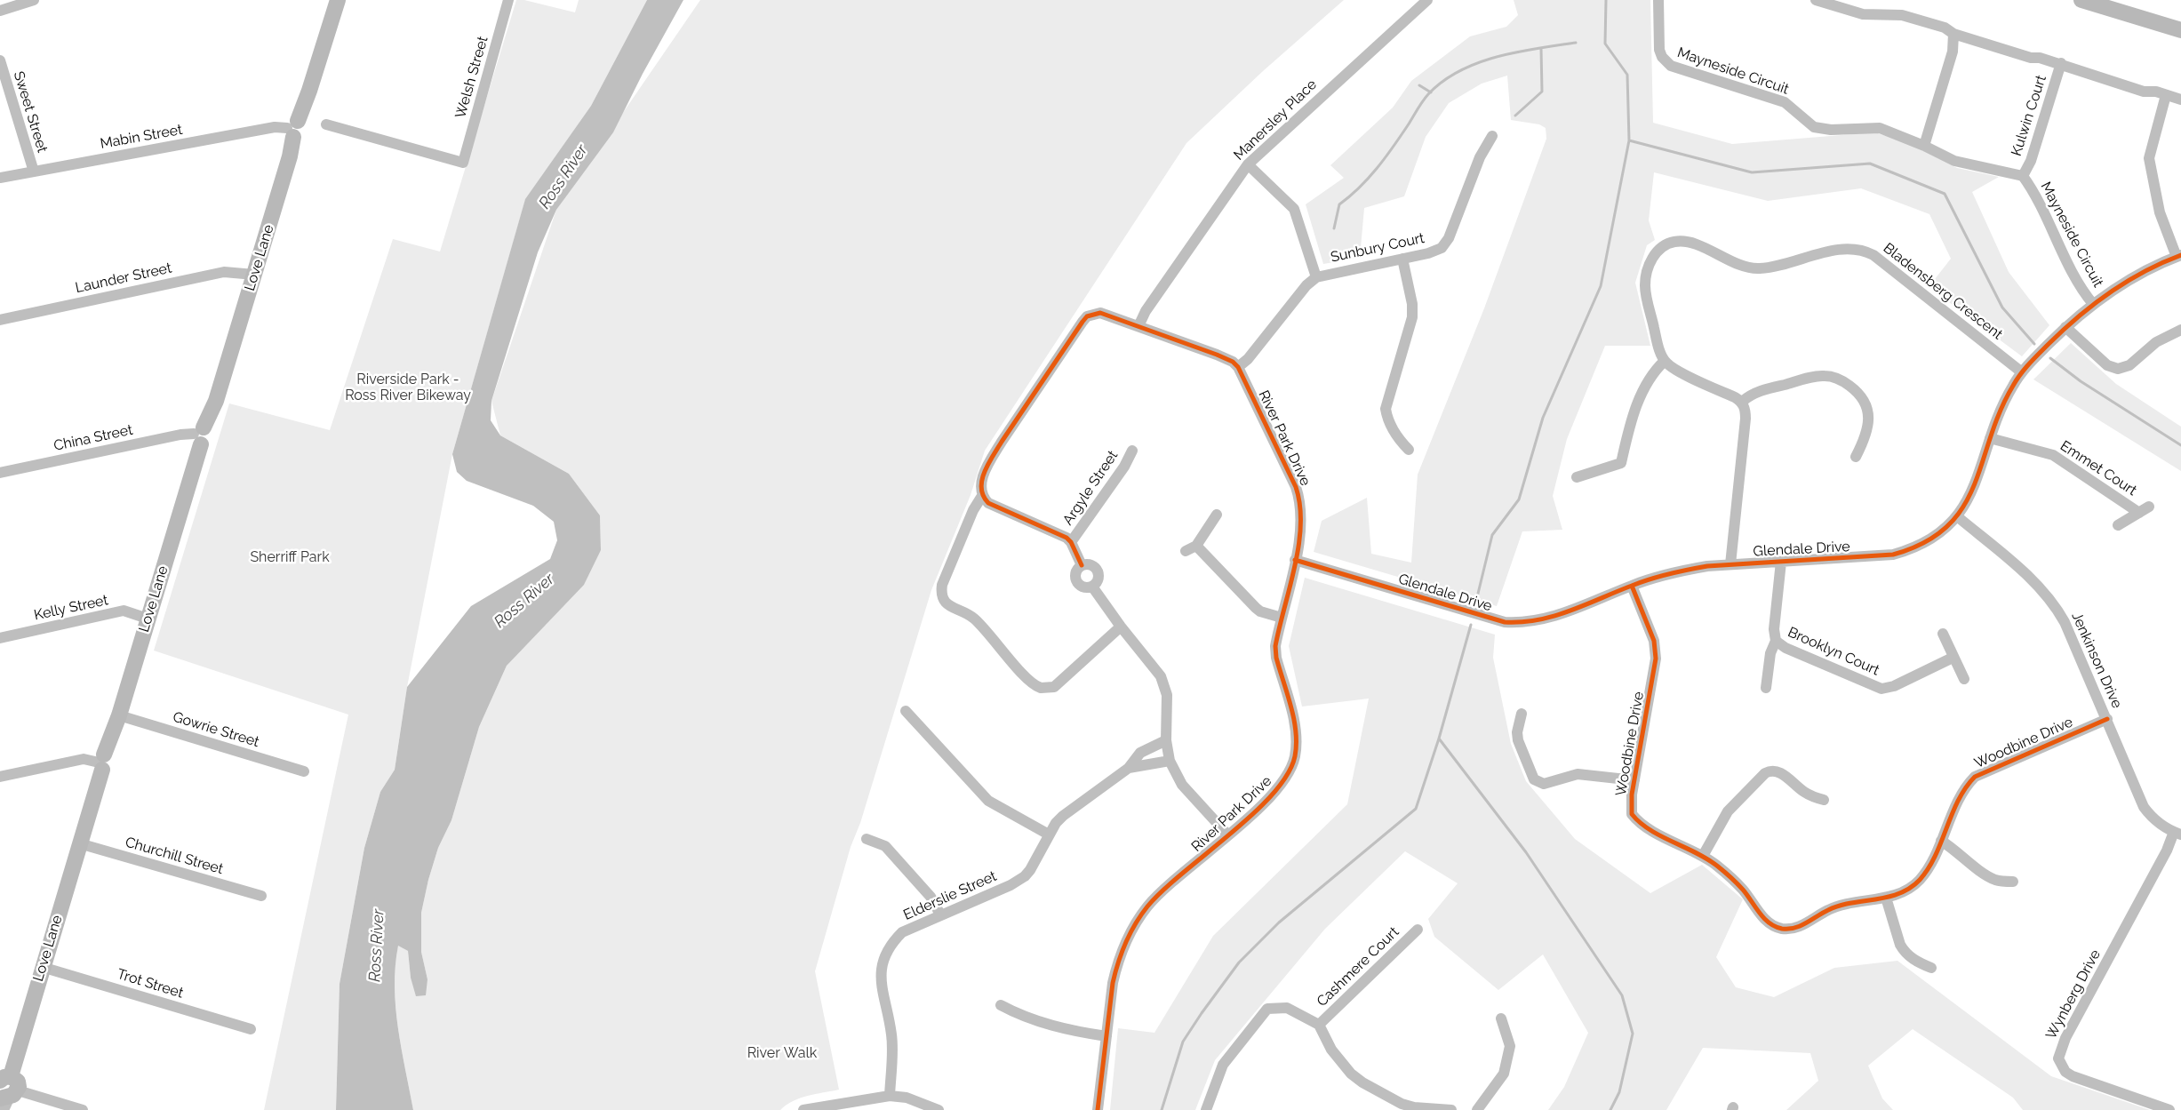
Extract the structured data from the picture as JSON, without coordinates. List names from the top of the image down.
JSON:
{
  "streets": {
    "street": [
      "Mayneside Circuit",
      "Welsh Street",
      "Sweet Street",
      "Kulwin Court",
      "Manersley Place",
      "Mabin Street",
      "Sunbury Court",
      "Love Lane",
      "Launder Street",
      "Bladensberg Crescent",
      "China Street",
      "River Park Drive",
      "Emmet Court",
      "Argyle Street",
      "Glendale Drive",
      "Kelly Street",
      "Brooklyn Court",
      "Jenkinson Drive",
      "Gowrie Street",
      "Woodbine Drive",
      "Churchill Street",
      "Elderslie Street",
      "Cashmere Court",
      "Trot Street",
      "Wynberg Drive"
    ]
  },
  "crossings": [
    ["Mayneside Circuit", "Kulwin Court"],
    ["Mayneside Circuit", "Glendale Drive"],
    ["Sweet Street", "Mabin Street"],
    ["Mabin Street", "Love Lane"],
    ["Sunbury Court", "River Park Drive"],
    ["Love Lane", "Launder Street"],
    ["Love Lane", "China Street"],
    ["Love Lane", "Kelly Street"],
    ["Love Lane", "Gowrie Street"],
    ["Love Lane", "Churchill Street"],
    ["Love Lane", "Trot Street"],
    ["Bladensberg Crescent", "Glendale Drive"],
    ["River Park Drive", "Glendale Drive"],
    ["Emmet Court", "Glendale Drive"],
    ["Glendale Drive", "Brooklyn Court"],
    ["Glendale Drive", "Jenkinson Drive"],
    ["Glendale Drive", "Woodbine Drive"],
    ["Jenkinson Drive", "Woodbine Drive"],
    ["Jenkinson Drive", "Wynberg Drive"]
  ],
  "water": ["Ross River"],
  "parks": ["Riverside Park - Ross River Bikeway", "Sherriff Park", "River Walk"]
}
